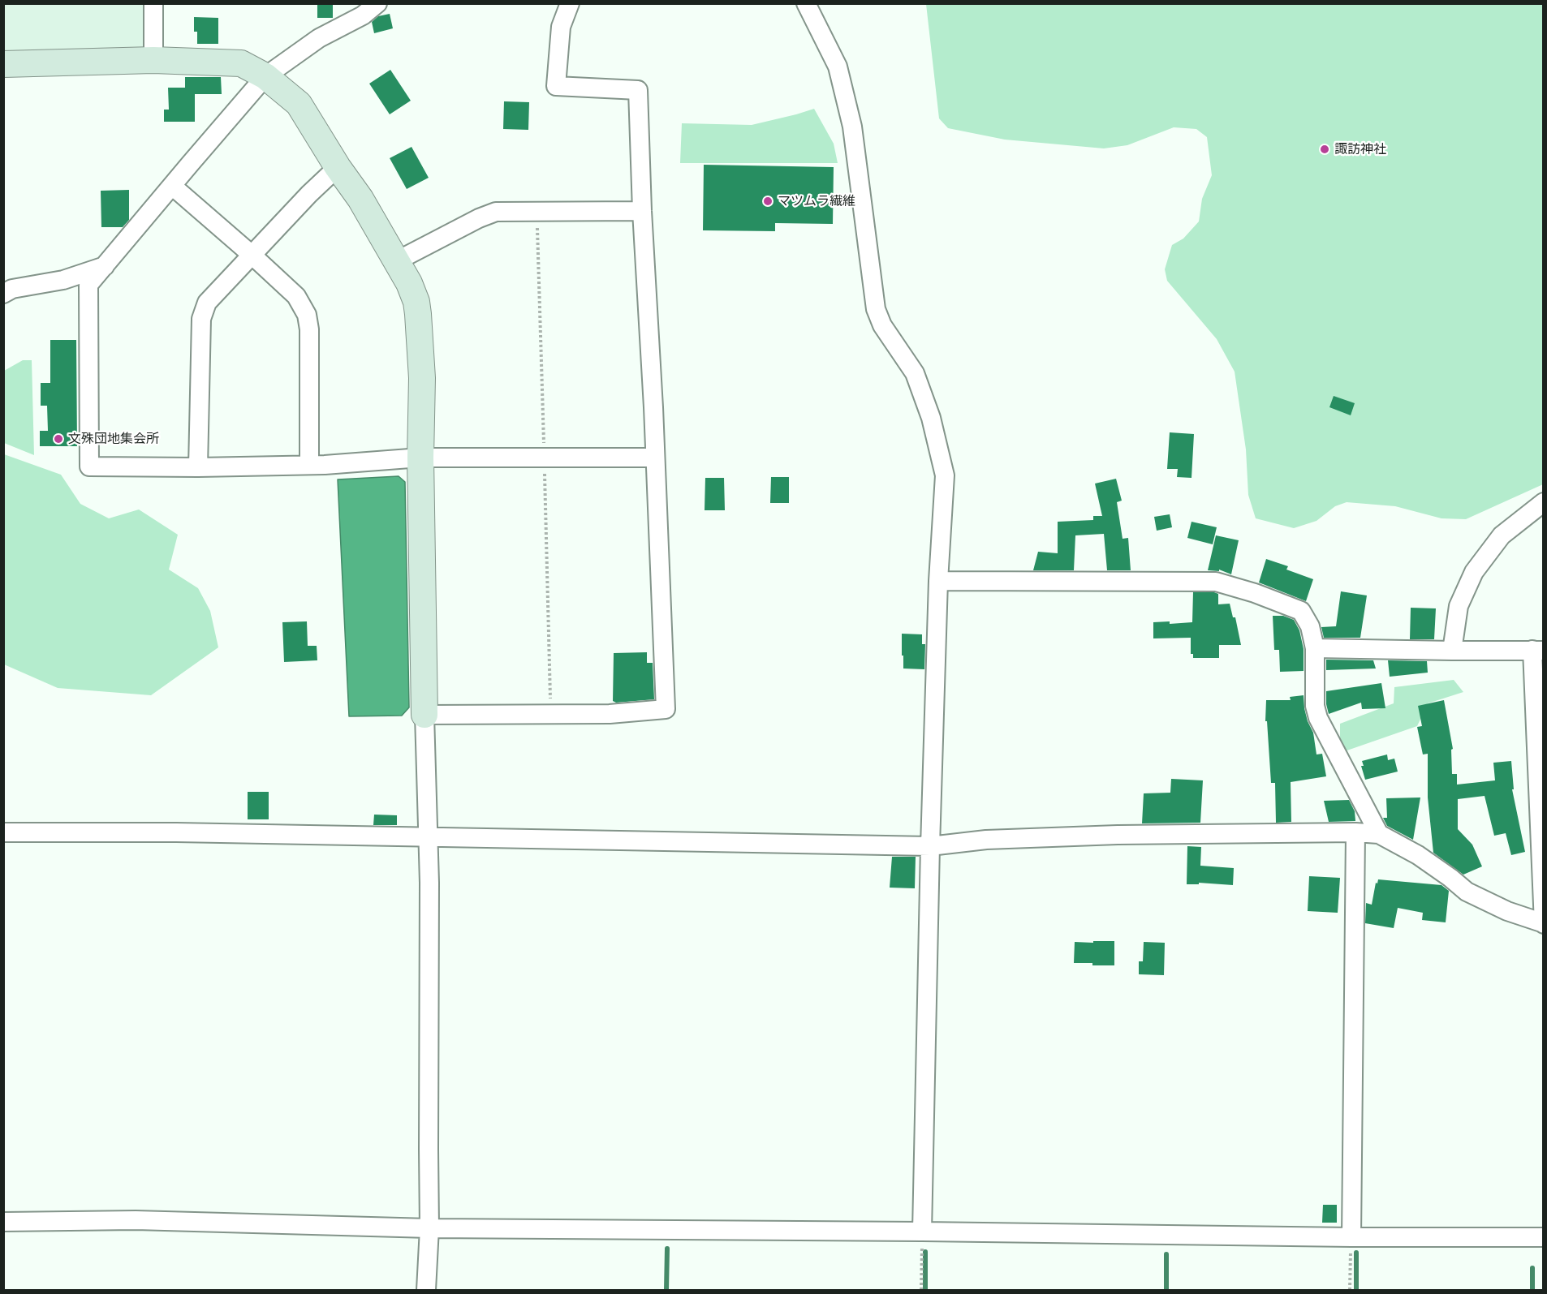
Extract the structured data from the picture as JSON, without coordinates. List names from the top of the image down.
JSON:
{
  "places": ["諏訪神社", "マツムラ繊維", "文殊団地集会所"]
}
